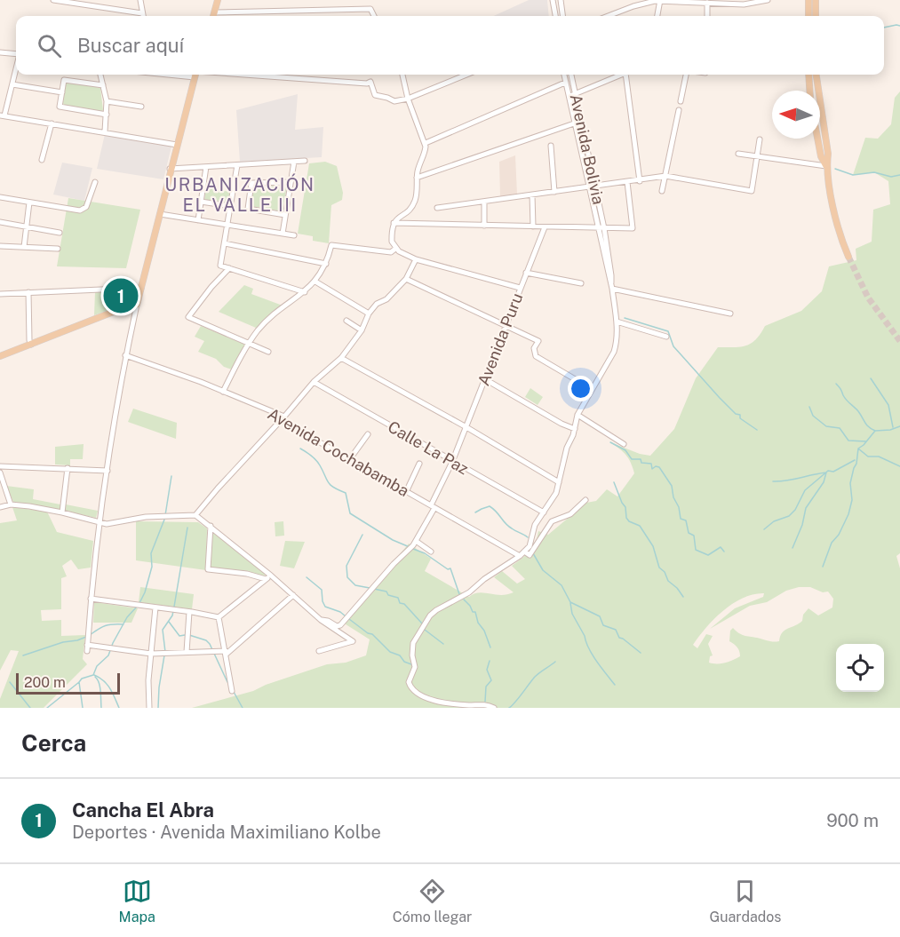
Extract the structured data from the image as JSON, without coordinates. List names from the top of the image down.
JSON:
{
  "streets": {
    "street": [
      "Avenida Bolivia",
      "Avenida Puru",
      "Calle La Paz",
      "Avenida Cochabamba"
    ]
  },
  "crossings": [
    ["Avenida Puru", "Calle La Paz"],
    ["Avenida Puru", "Avenida Cochabamba"]
  ],
  "districts": ["URBANIZACIÓN EL VALLE III"],
  "scale_bar": "200 m",
  "north": "left",
  "page": {
    "search": "Buscar aquí",
    "pins": "1",
    "scale": "200 m",
    "heading": "Cerca",
    "list": [
      {
        "mark": "1",
        "name": "Cancha El Abra",
        "note": "Deportes · Avenida Maximiliano Kolbe",
        "value": "900 m"
      }
    ],
    "nav": ["Mapa", "Cómo llegar", "Guardados"]
  }
}
